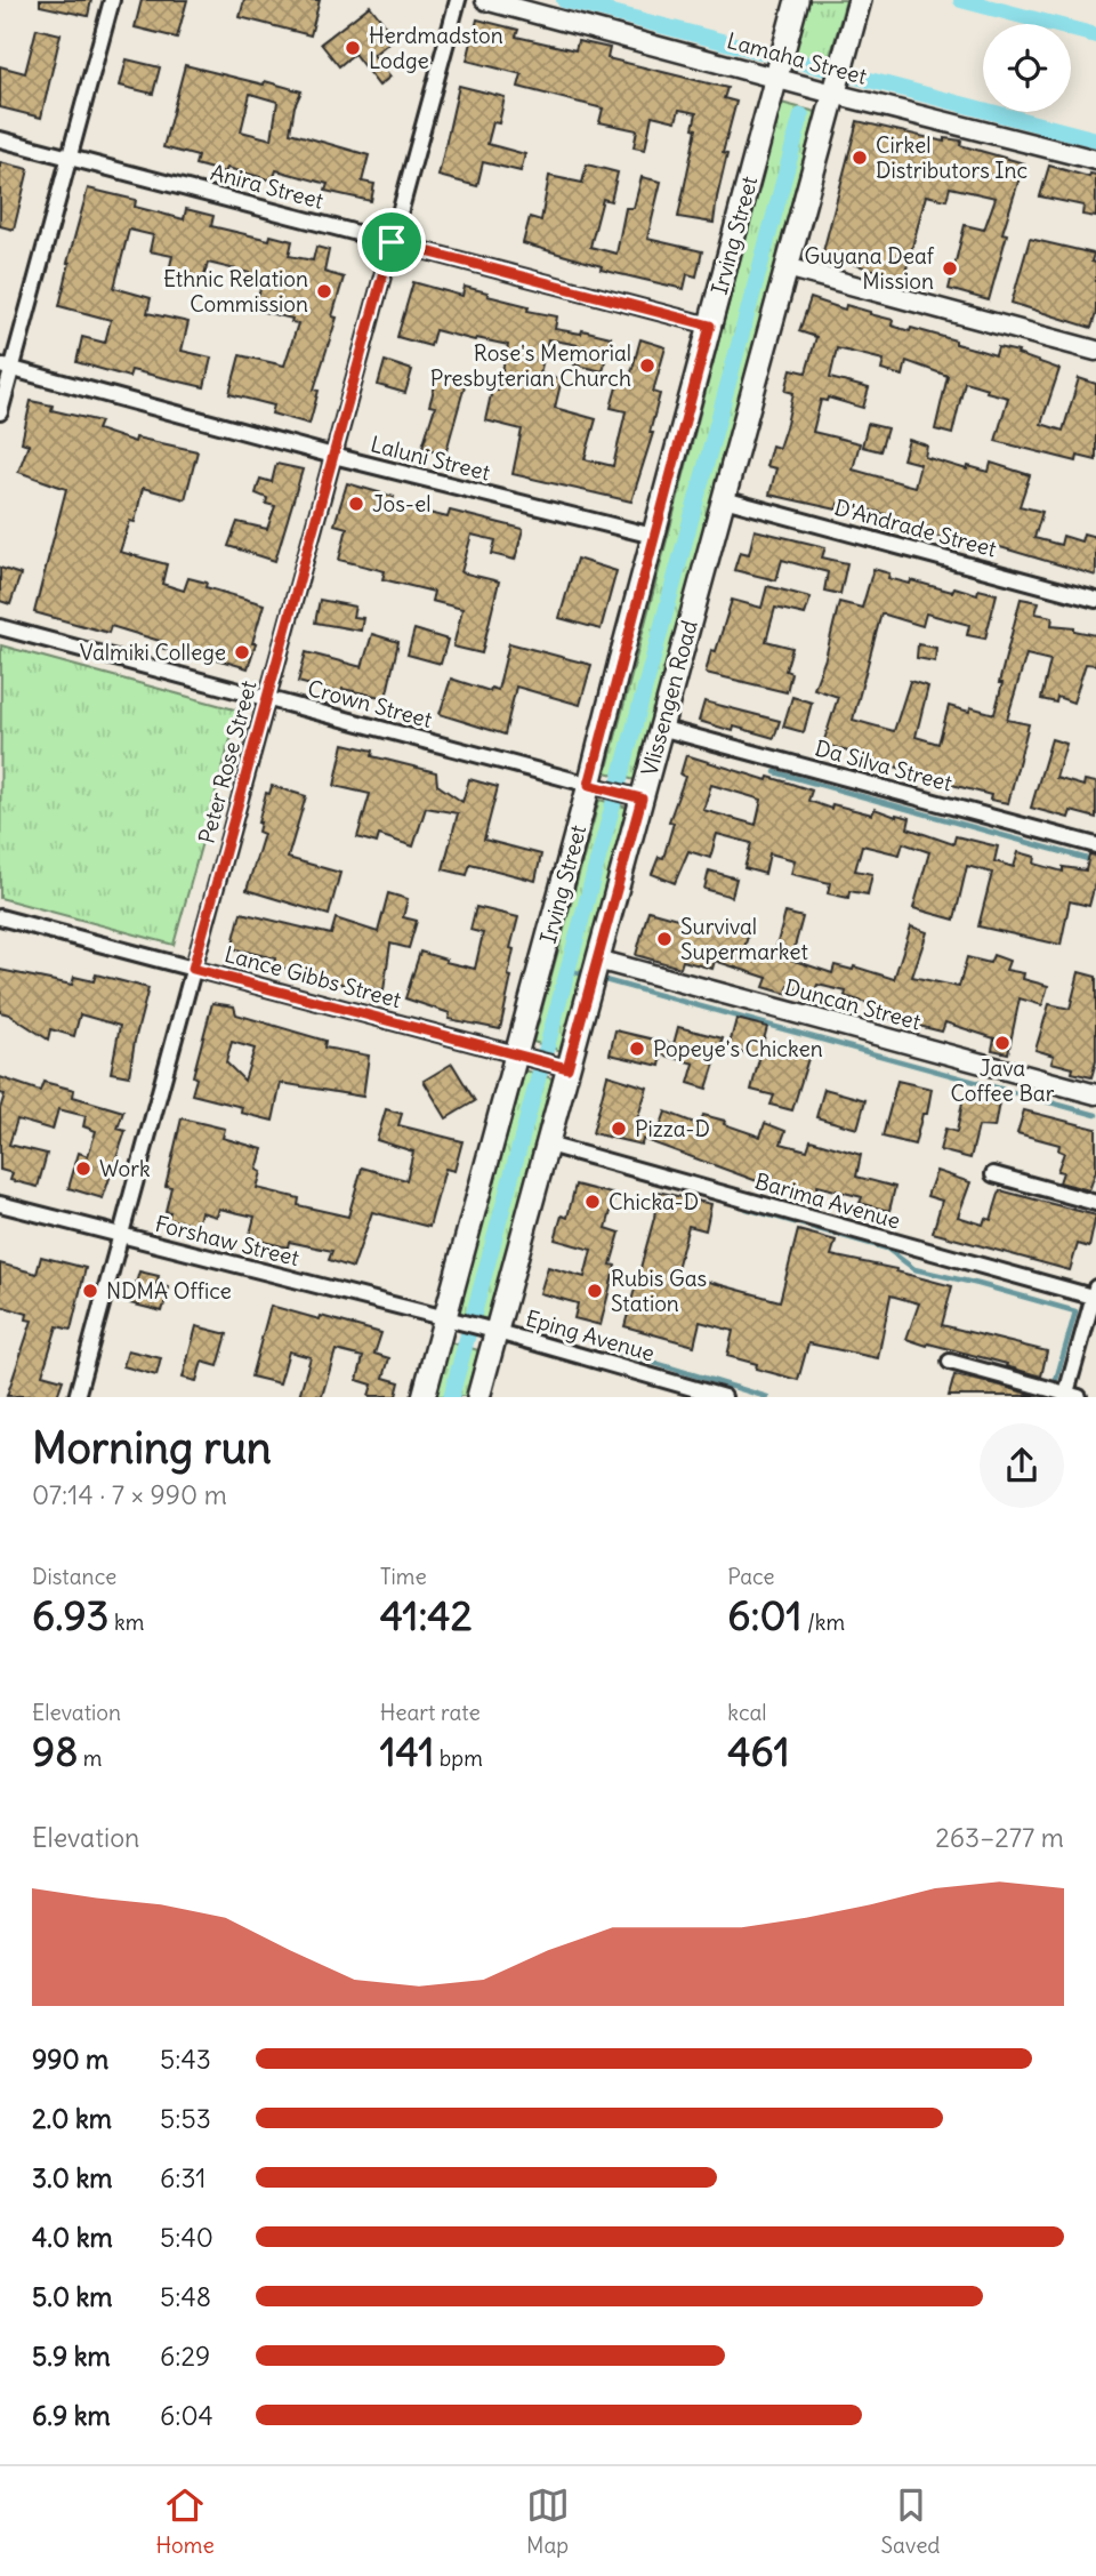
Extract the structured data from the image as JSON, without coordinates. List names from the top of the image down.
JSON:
{
  "streets": {
    "main road": ["Irving Street", "Vlissengen Road"],
    "street": [
      "Lamaha Street",
      "Anira Street",
      "Laluni Street",
      "D'Andrade Street",
      "Crown Street",
      "Peter Rose Street",
      "Da Silva Street",
      "Lance Gibbs Street",
      "Duncan Street",
      "Barima Avenue",
      "Forshaw Street",
      "Eping Avenue"
    ]
  },
  "crossings": [
    ["Lamaha Street", "Irving Street"],
    ["Lamaha Street", "Vlissengen Road"],
    ["Anira Street", "Irving Street"],
    ["Anira Street", "Peter Rose Street"],
    ["Irving Street", "Laluni Street"],
    ["Irving Street", "Crown Street"],
    ["Irving Street", "Lance Gibbs Street"],
    ["Irving Street", "Forshaw Street"],
    ["Irving Street", "Eping Avenue"],
    ["Laluni Street", "Peter Rose Street"],
    ["D'Andrade Street", "Vlissengen Road"],
    ["Vlissengen Road", "Crown Street"],
    ["Vlissengen Road", "Da Silva Street"],
    ["Vlissengen Road", "Lance Gibbs Street"],
    ["Vlissengen Road", "Duncan Street"],
    ["Vlissengen Road", "Barima Avenue"],
    ["Vlissengen Road", "Eping Avenue"],
    ["Crown Street", "Peter Rose Street"],
    ["Peter Rose Street", "Lance Gibbs Street"],
    ["Peter Rose Street", "Forshaw Street"],
    ["Forshaw Street", "Eping Avenue"]
  ],
  "places": [
    "Herdmadston Lodge",
    "Cirkel Distributors Inc",
    "Guyana Deaf Mission",
    "Ethnic Relation Commission",
    "Rose's Memorial Presbyterian Church",
    "Jos-el",
    "Valmiki College",
    "Survival Supermarket",
    "Java Coffee Bar",
    "Popeye's Chicken",
    "Pizza-D",
    "Work",
    "Chicka-D",
    "NDMA Office",
    "Rubis Gas Station"
  ],
  "page": {
    "heading": ["Morning run", "07:14 · 7 × 990 m"],
    "stats": [
      ["Distance", "6.93 km"],
      ["Time", "41:42"],
      ["Pace", "6:01 /km"],
      ["Elevation", "98 m"],
      ["Heart rate", "141 bpm"],
      ["kcal", "461"]
    ],
    "chart": ["Elevation", "263–277 m"],
    "list": [
      {
        "name": "990 m",
        "note": "5:43"
      },
      {
        "name": "2.0 km",
        "note": "5:53"
      },
      {
        "name": "3.0 km",
        "note": "6:31"
      },
      {
        "name": "4.0 km",
        "note": "5:40"
      },
      {
        "name": "5.0 km",
        "note": "5:48"
      },
      {
        "name": "5.9 km",
        "note": "6:29"
      },
      {
        "name": "6.9 km",
        "note": "6:04"
      }
    ],
    "tabs": ["Home", "Map", "Saved"]
  }
}
